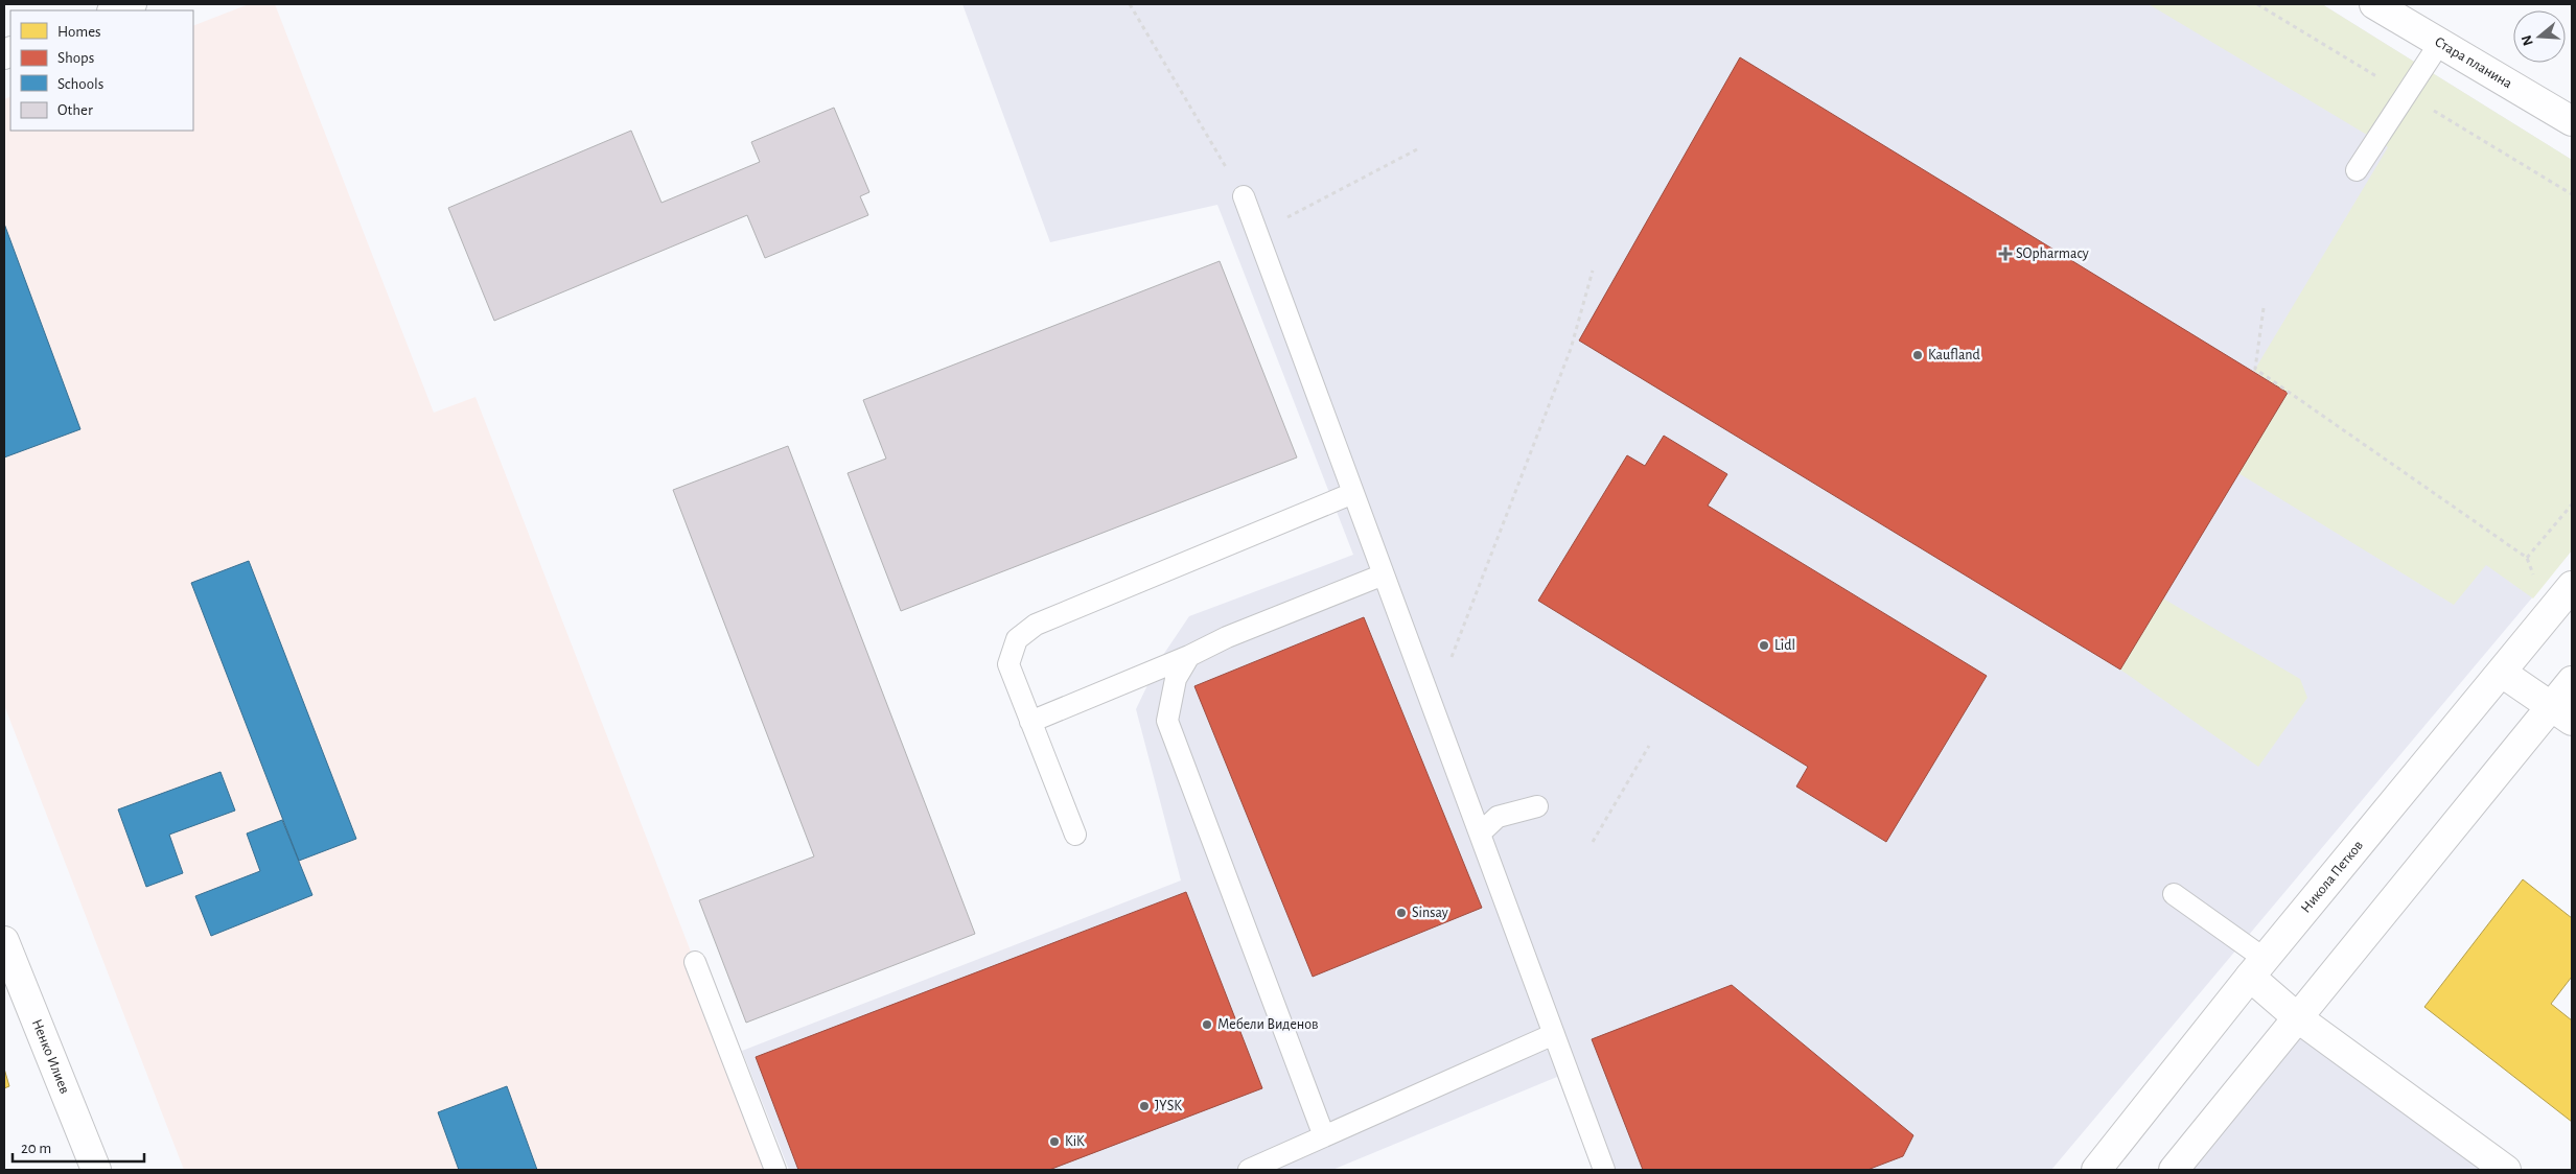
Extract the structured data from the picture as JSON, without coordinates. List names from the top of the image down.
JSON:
{
  "streets": {
    "main road": ["Стара планина", "Никола Петков", "Ненко Илиев"]
  },
  "places": {
    "health": ["SOpharmacy"],
    "other": [
      "Kaufland",
      "Lidl",
      "Sinsay",
      "Мебели Виденов",
      "JYSK",
      "KiK"
    ]
  },
  "legend": [
    "Homes",
    "Shops",
    "Schools",
    "Other"
  ],
  "scale_bar": "20 m",
  "north": "left"
}
